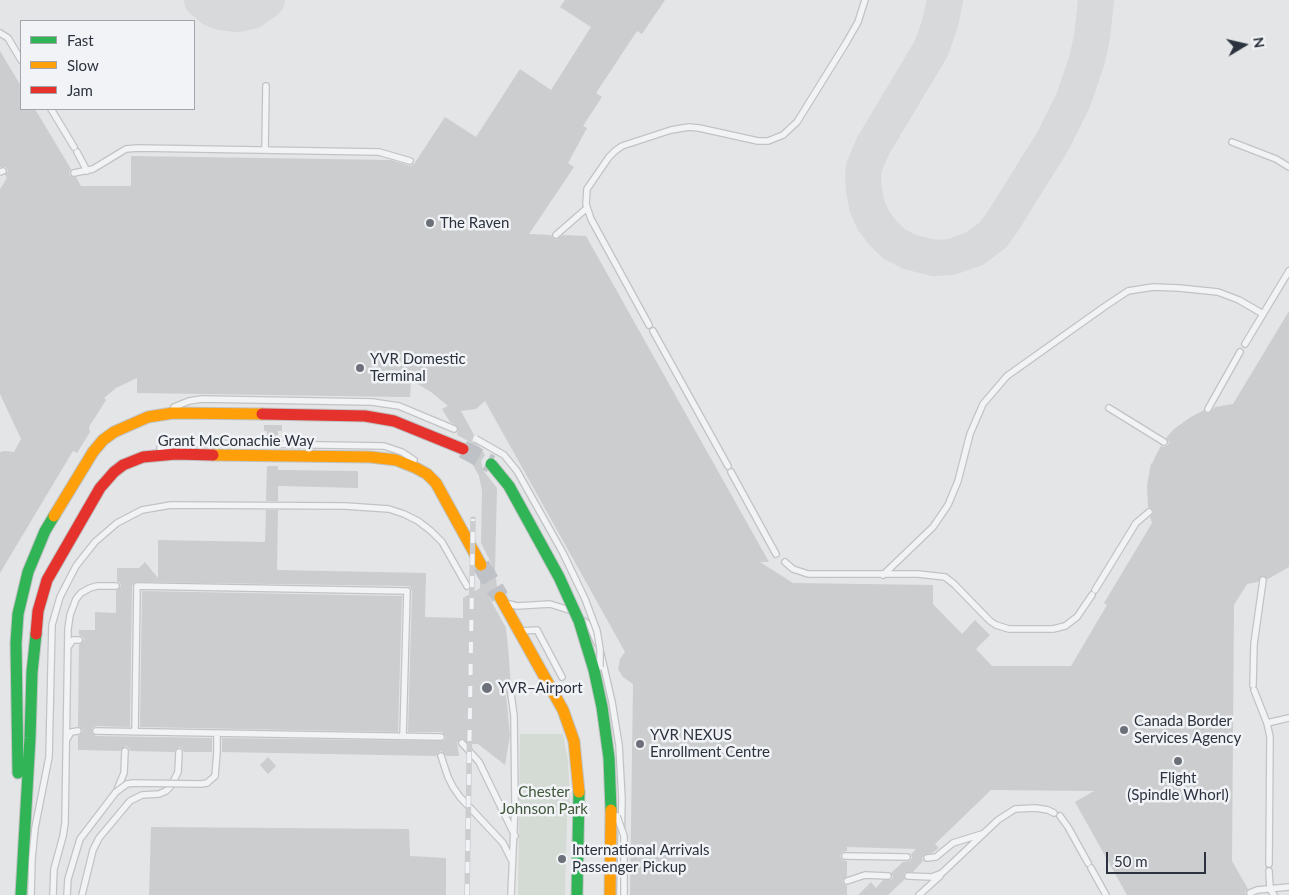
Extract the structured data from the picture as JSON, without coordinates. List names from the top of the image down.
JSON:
{
  "streets": {
    "main road": ["Grant McConachie Way"]
  },
  "parks": ["Chester Johnson Park"],
  "places": [
    "The Raven",
    "YVR Domestic Terminal",
    "YVR–Airport",
    "Canada Border Services Agency",
    "YVR NEXUS Enrollment Centre",
    "Flight (Spindle Whorl)",
    "International Arrivals Passenger Pickup"
  ],
  "legend": ["Fast", "Slow", "Jam"],
  "scale_bar": "50 m",
  "north": "right"
}
